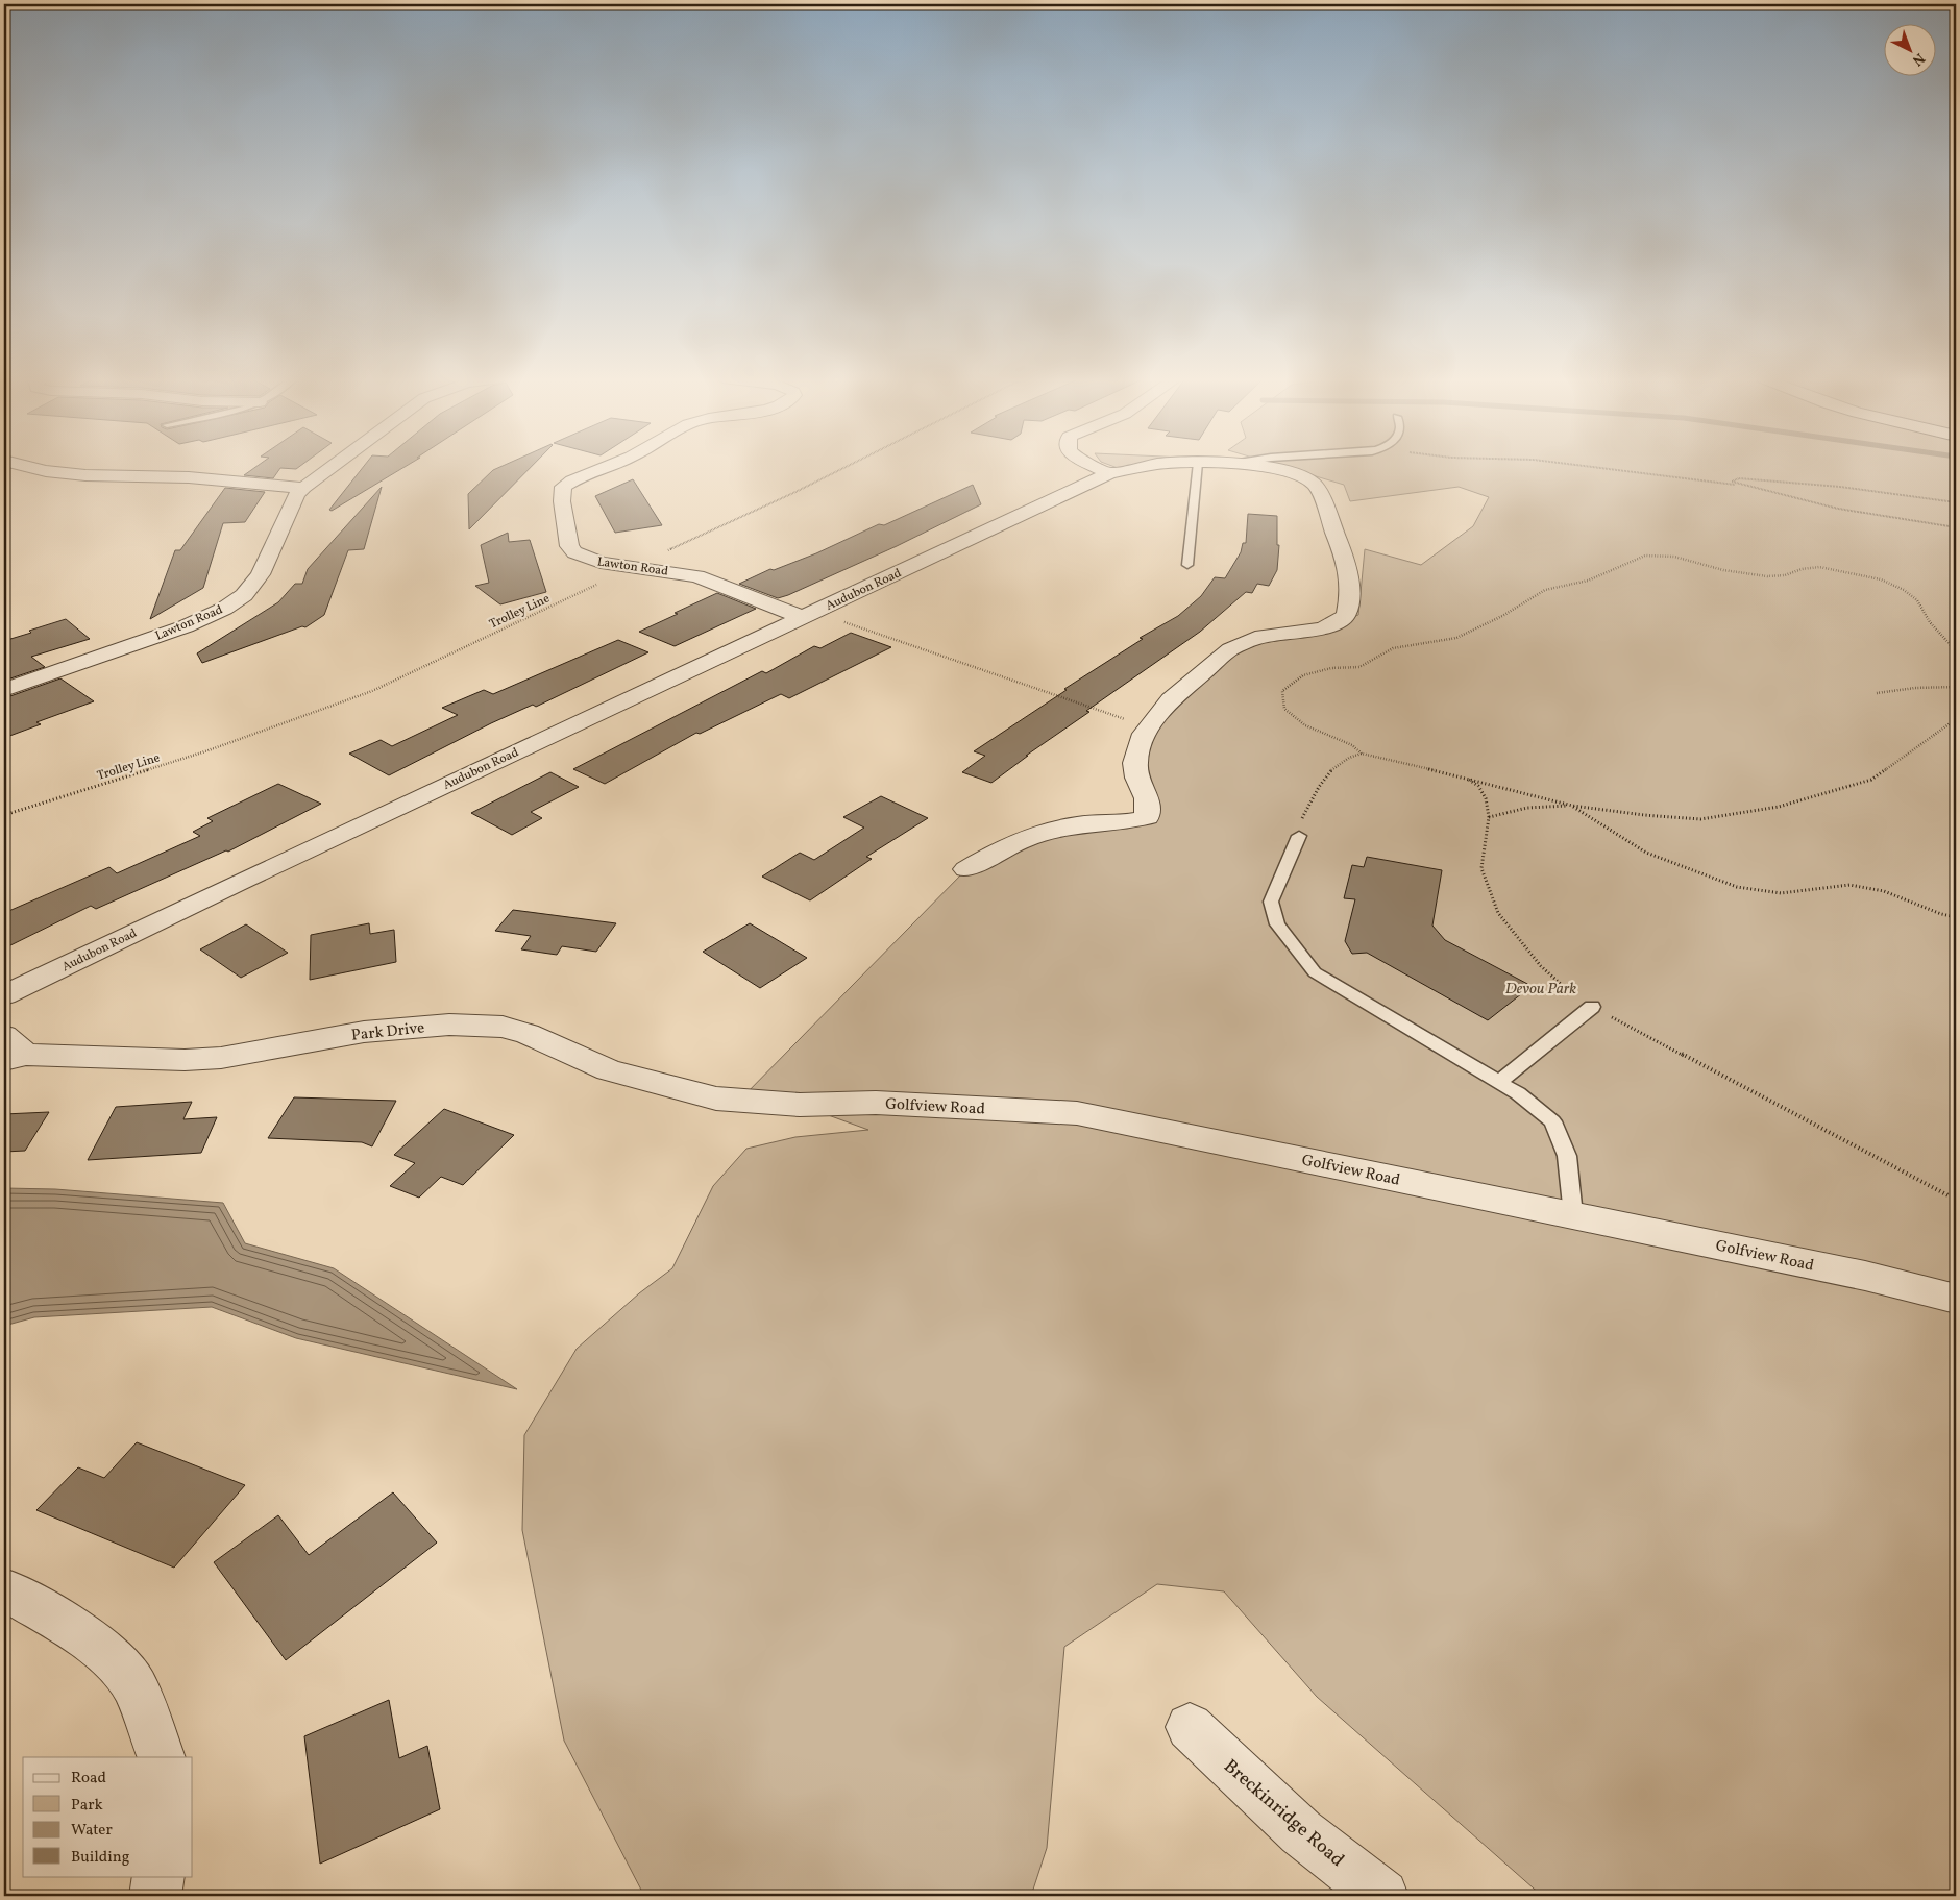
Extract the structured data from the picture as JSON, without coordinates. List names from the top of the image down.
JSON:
{
  "streets": {
    "street": [
      "Lawton Road",
      "Audubon Road",
      "Park Drive",
      "Golfview Road",
      "Breckinridge Road"
    ],
    "path": ["Trolley Line"]
  },
  "crossings": [
    ["Lawton Road", "Audubon Road"],
    ["Lawton Road", "Trolley Line"],
    ["Park Drive", "Golfview Road"]
  ],
  "parks": ["Devou Park"],
  "legend": [
    "Road",
    "Park",
    "Water",
    "Building"
  ],
  "north": "bottom right"
}
